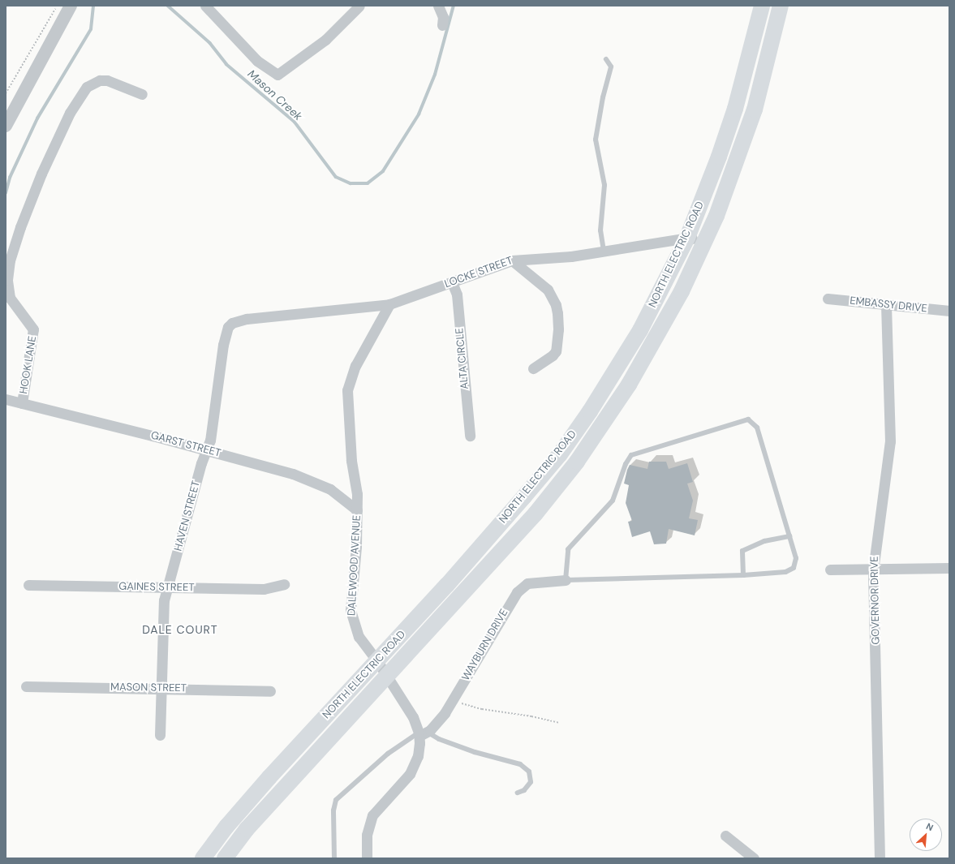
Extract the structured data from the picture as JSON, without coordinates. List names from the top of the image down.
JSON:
{
  "streets": {
    "main road": ["NORTH ELECTRIC ROAD"],
    "street": [
      "LOCKE STREET",
      "EMBASSY DRIVE",
      "ALTA CIRCLE",
      "HOOK LANE",
      "GARST STREET",
      "HAVEN STREET",
      "DALEWOOD AVENUE",
      "GAINES STREET",
      "GOVERNOR DRIVE",
      "WAYBURN DRIVE",
      "MASON STREET"
    ]
  },
  "crossings": [
    ["NORTH ELECTRIC ROAD", "LOCKE STREET"],
    ["NORTH ELECTRIC ROAD", "DALEWOOD AVENUE"],
    ["LOCKE STREET", "ALTA CIRCLE"],
    ["LOCKE STREET", "HAVEN STREET"],
    ["LOCKE STREET", "DALEWOOD AVENUE"],
    ["EMBASSY DRIVE", "GOVERNOR DRIVE"],
    ["HOOK LANE", "GARST STREET"],
    ["GARST STREET", "HAVEN STREET"],
    ["GARST STREET", "DALEWOOD AVENUE"],
    ["HAVEN STREET", "GAINES STREET"],
    ["HAVEN STREET", "MASON STREET"],
    ["DALEWOOD AVENUE", "WAYBURN DRIVE"]
  ],
  "districts": ["DALE COURT"],
  "water": ["Mason Creek"],
  "north": "top right"
}
